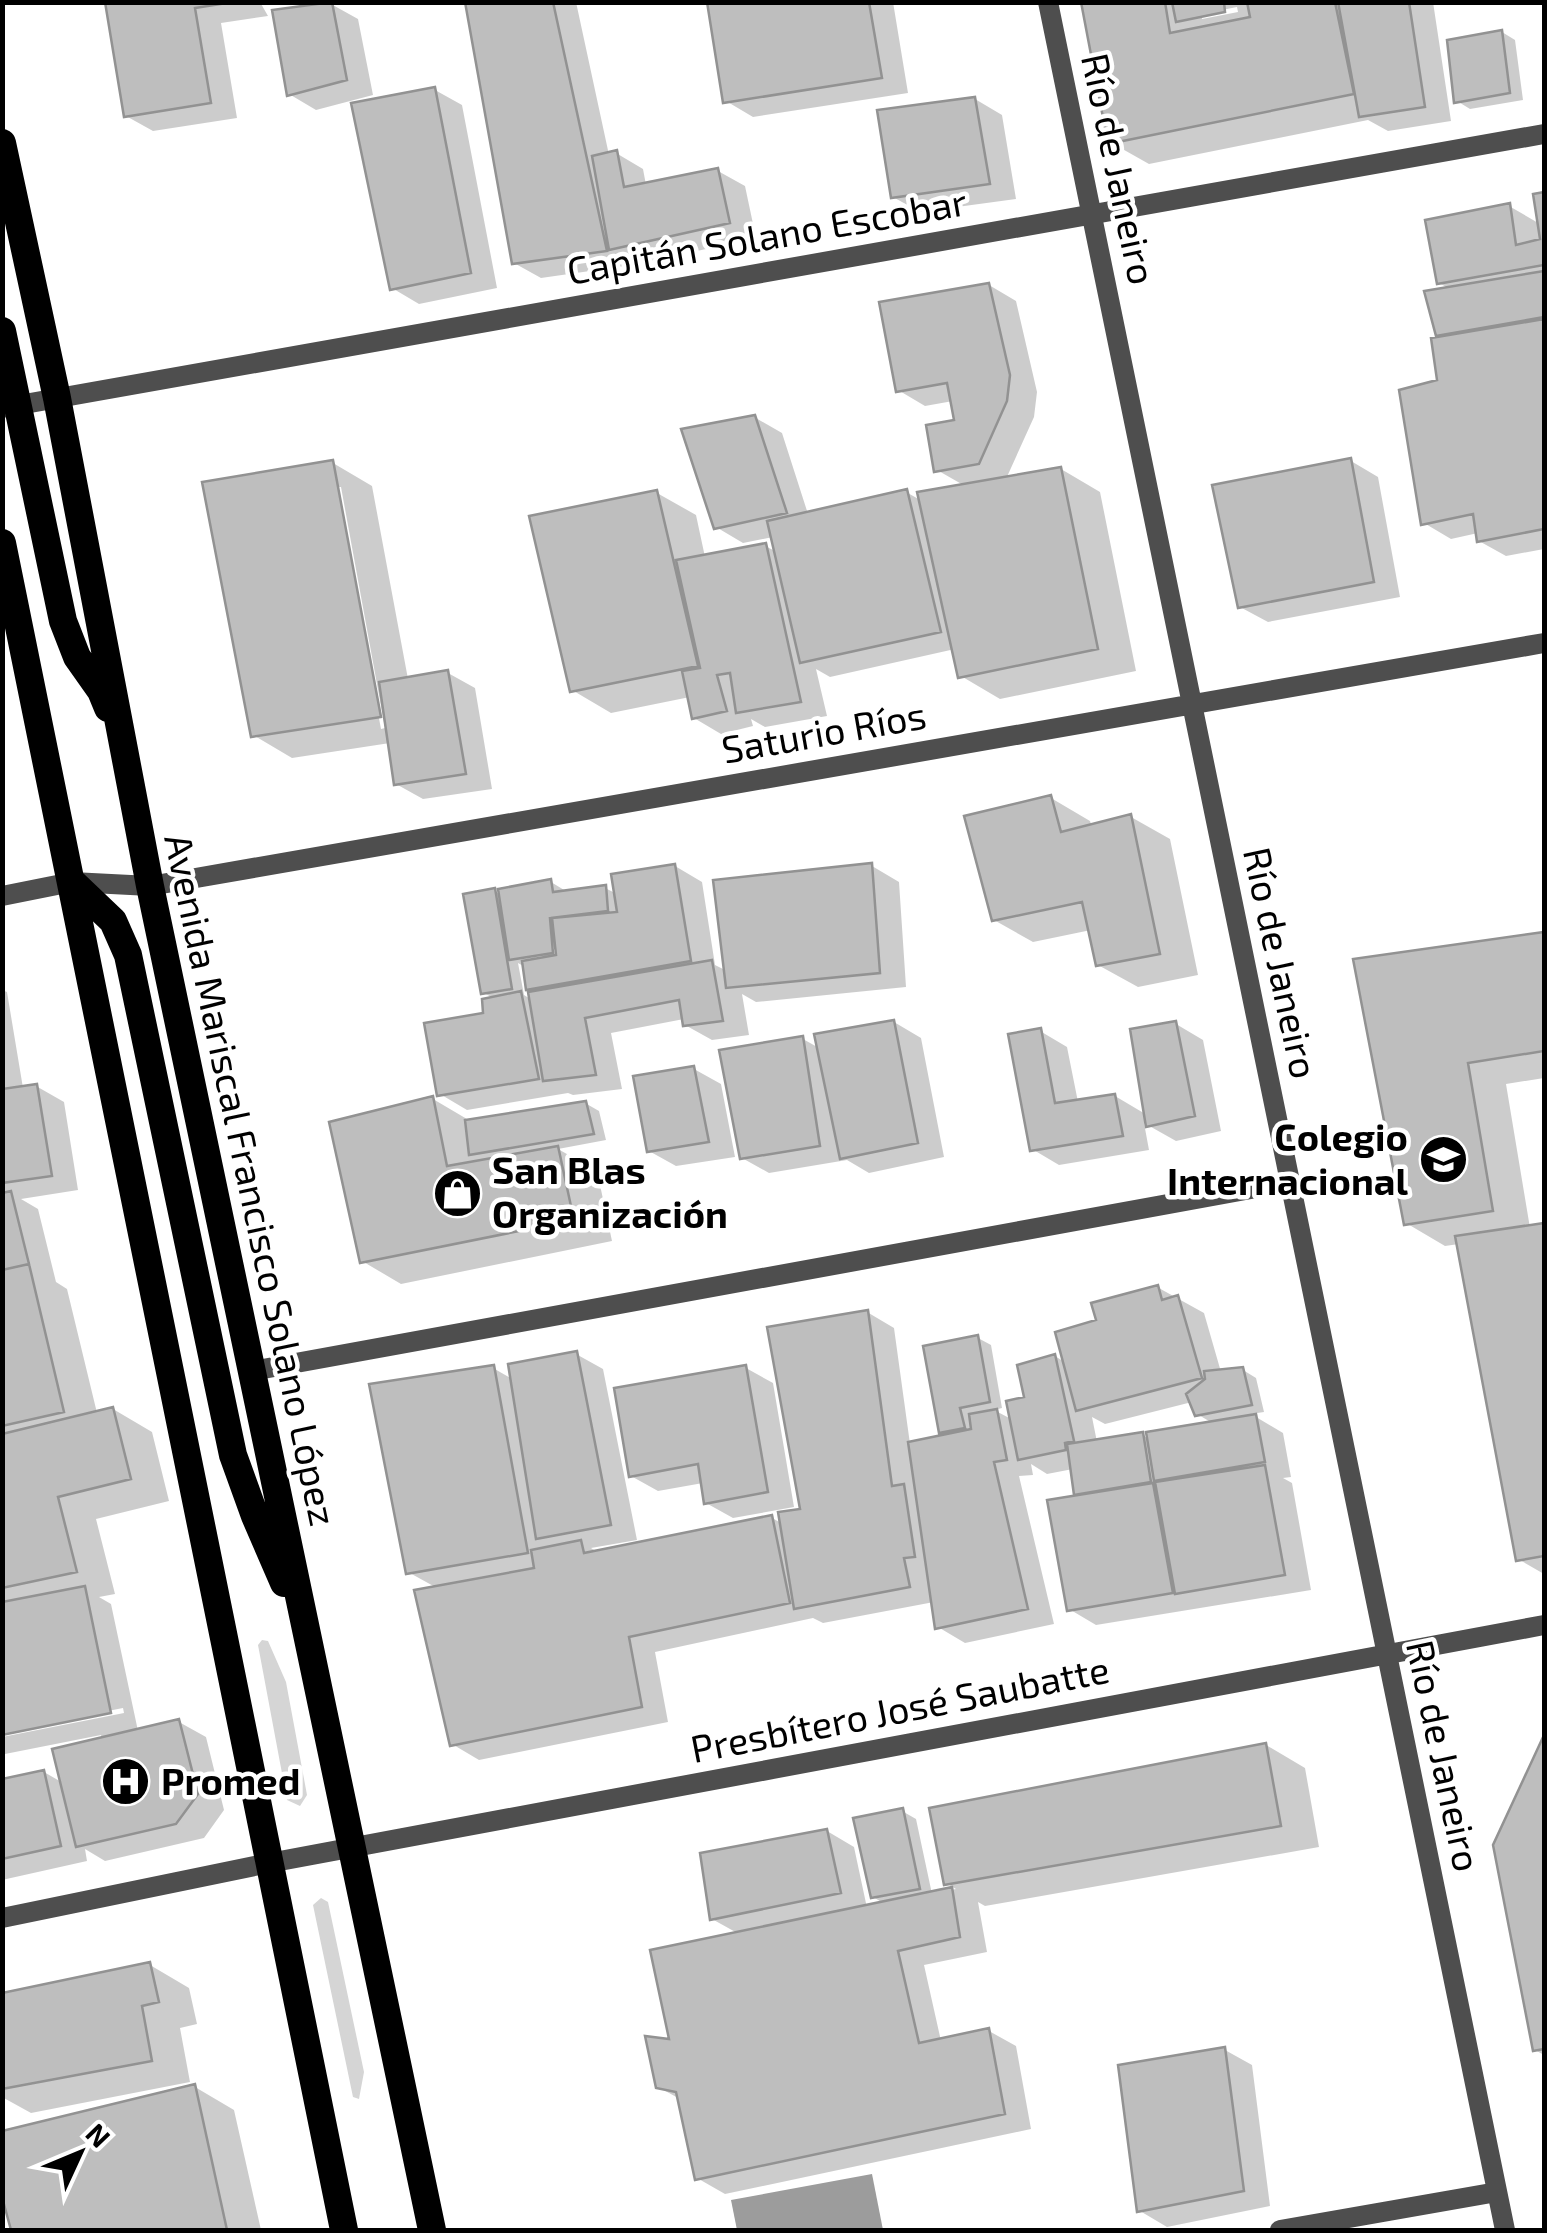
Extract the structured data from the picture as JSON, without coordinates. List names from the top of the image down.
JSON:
{
  "streets": {
    "highway": ["Avenida Mariscal Francisco Solano López"],
    "street": [
      "Río de Janeiro",
      "Capitán Solano Escobar",
      "Saturio Ríos",
      "Presbítero José Saubatte"
    ]
  },
  "crossings": [
    ["Río de Janeiro", "Capitán Solano Escobar"],
    ["Río de Janeiro", "Saturio Ríos"],
    ["Río de Janeiro", "Presbítero José Saubatte"],
    ["Capitán Solano Escobar", "Avenida Mariscal Francisco Solano López"],
    ["Saturio Ríos", "Avenida Mariscal Francisco Solano López"],
    ["Avenida Mariscal Francisco Solano López", "Presbítero José Saubatte"]
  ],
  "places": {
    "school or university": ["Colegio Internacional"],
    "shop": ["San Blas Organización"],
    "hospital": ["Promed"]
  },
  "north": "top right"
}
